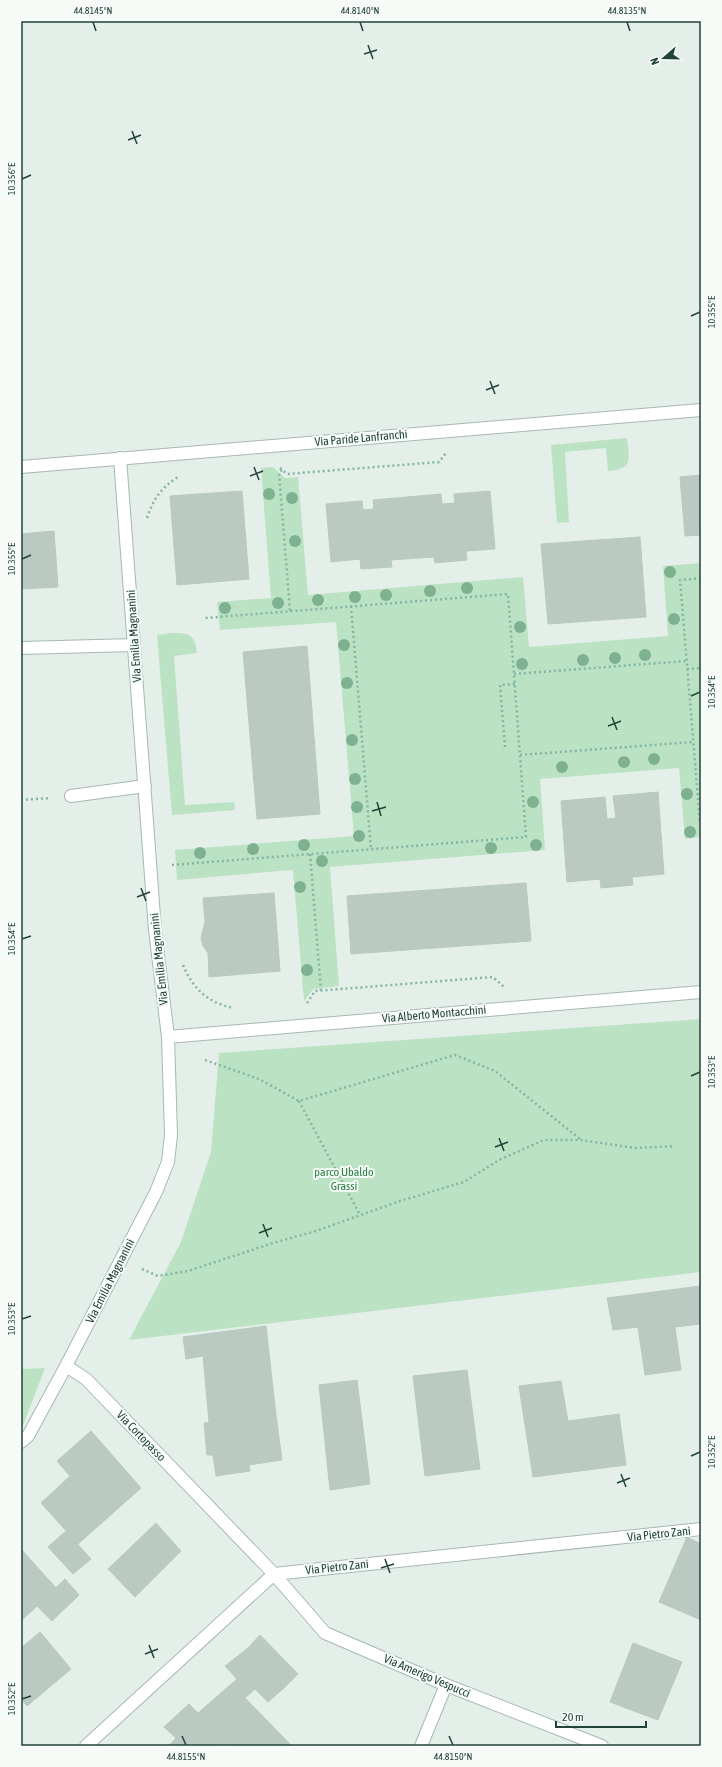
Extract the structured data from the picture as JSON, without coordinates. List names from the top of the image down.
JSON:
{
  "streets": {
    "street": [
      "Via Paride Lanfranchi",
      "Via Emilia Magnanini",
      "Via Alberto Montacchini",
      "Via Cortopasso",
      "Via Pietro Zani",
      "Via Amerigo Vespucci"
    ]
  },
  "crossings": [
    ["Via Paride Lanfranchi", "Via Emilia Magnanini"],
    ["Via Emilia Magnanini", "Via Alberto Montacchini"],
    ["Via Emilia Magnanini", "Via Cortopasso"],
    ["Via Cortopasso", "Via Pietro Zani"],
    ["Via Cortopasso", "Via Amerigo Vespucci"],
    ["Via Pietro Zani", "Via Amerigo Vespucci"]
  ],
  "parks": ["parco Ubaldo Grassi"],
  "scale_bar": "20 m",
  "north": "left",
  "coordinates": [
    "44.8145°N",
    "44.8140°N",
    "44.8135°N",
    "10.356°E",
    "10.355°E",
    "10.354°E",
    "10.353°E",
    "10.352°E",
    "44.8155°N",
    "44.8150°N"
  ]
}
